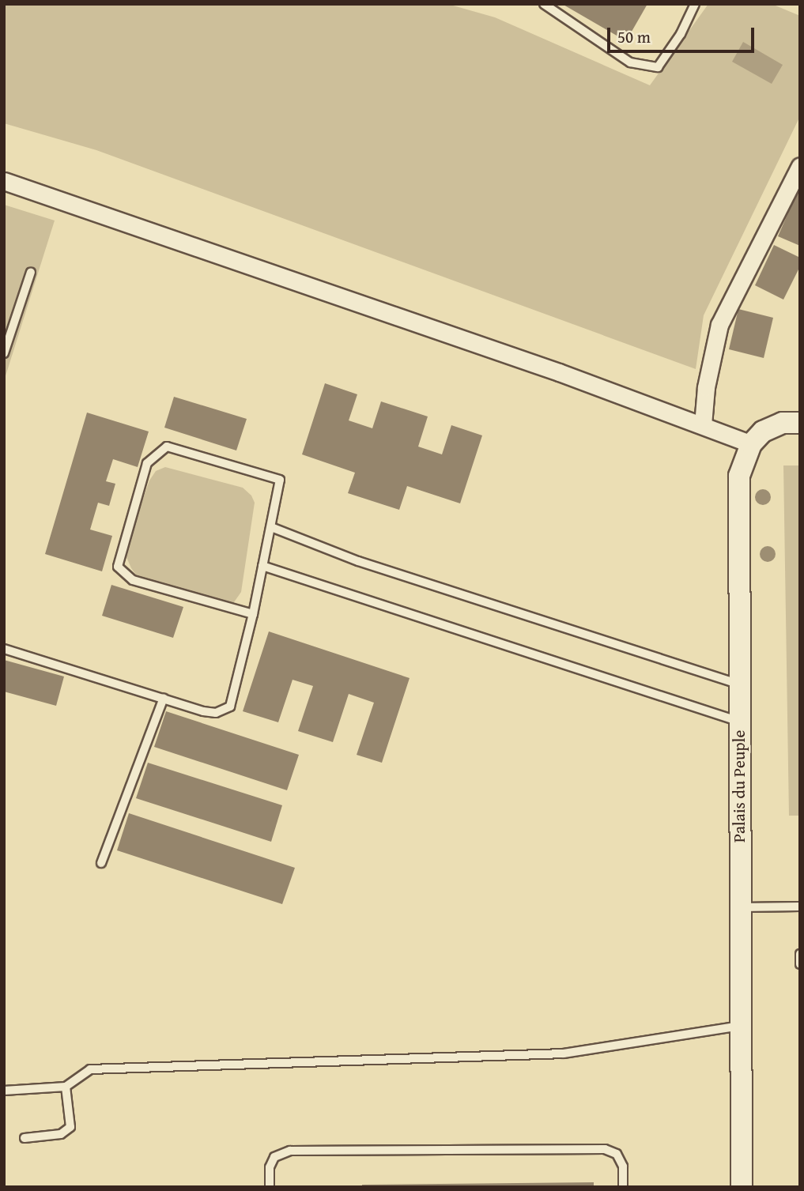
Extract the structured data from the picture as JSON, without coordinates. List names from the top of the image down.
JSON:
{
  "streets": {
    "street": ["Palais du Peuple"]
  },
  "scale_bar": "50 m"
}
